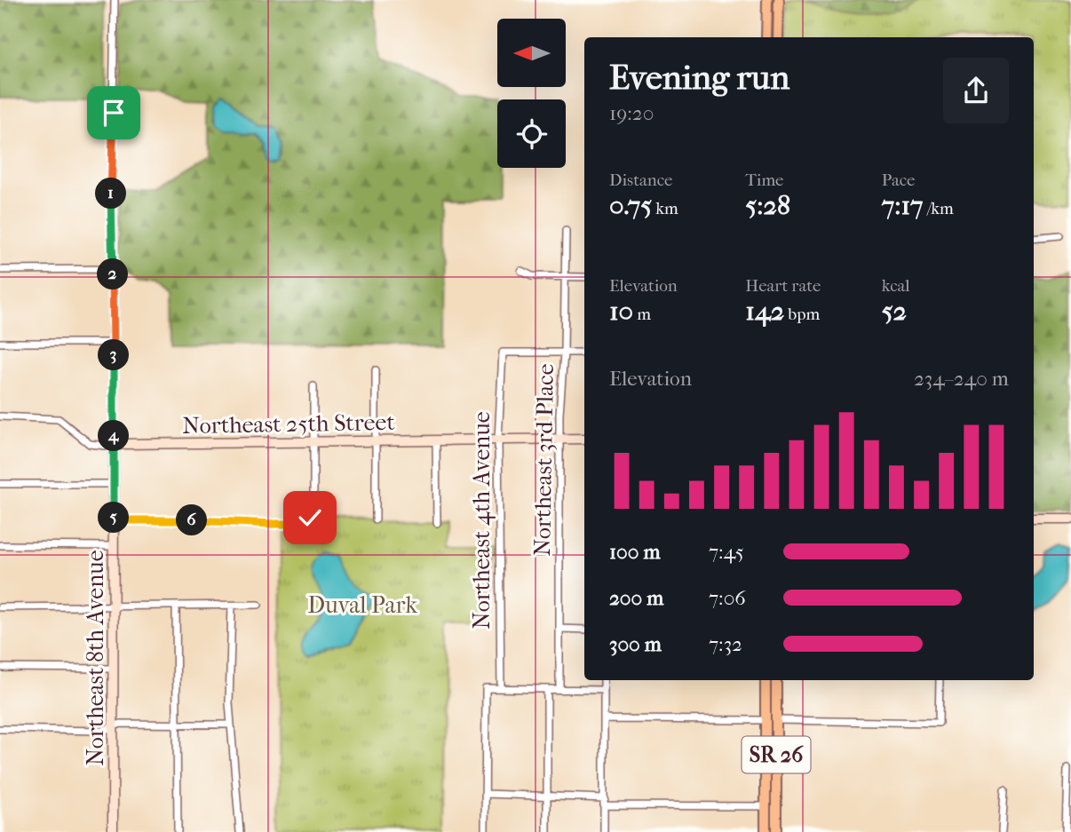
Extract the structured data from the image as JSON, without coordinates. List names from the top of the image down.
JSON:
{
  "streets": {
    "main road": ["SR 26"],
    "street": [
      "Northeast 25th Street",
      "Northeast 3rd Place",
      "Northeast 4th Avenue",
      "Northeast 8th Avenue"
    ]
  },
  "crossings": [
    ["Northeast 25th Street", "Northeast 3rd Place"],
    ["Northeast 25th Street", "Northeast 4th Avenue"],
    ["Northeast 25th Street", "Northeast 8th Avenue"],
    ["Northeast 3rd Place", "Northeast 4th Avenue"]
  ],
  "parks": ["Duval Park"],
  "north": "left",
  "page": {
    "heading": ["Evening run", "19:20"],
    "stats": [
      ["Distance", "0.75 km"],
      ["Time", "5:28"],
      ["Pace", "7:17 /km"],
      ["Elevation", "10 m"],
      ["Heart rate", "142 bpm"],
      ["kcal", "52"]
    ],
    "pins": [
      "1",
      "2",
      "3",
      "4",
      "5",
      "6"
    ],
    "chart": ["Elevation", "234–240 m"],
    "list": [
      {
        "name": "100 m",
        "note": "7:45"
      },
      {
        "name": "200 m",
        "note": "7:06"
      },
      {
        "name": "300 m",
        "note": "7:32"
      }
    ]
  }
}
